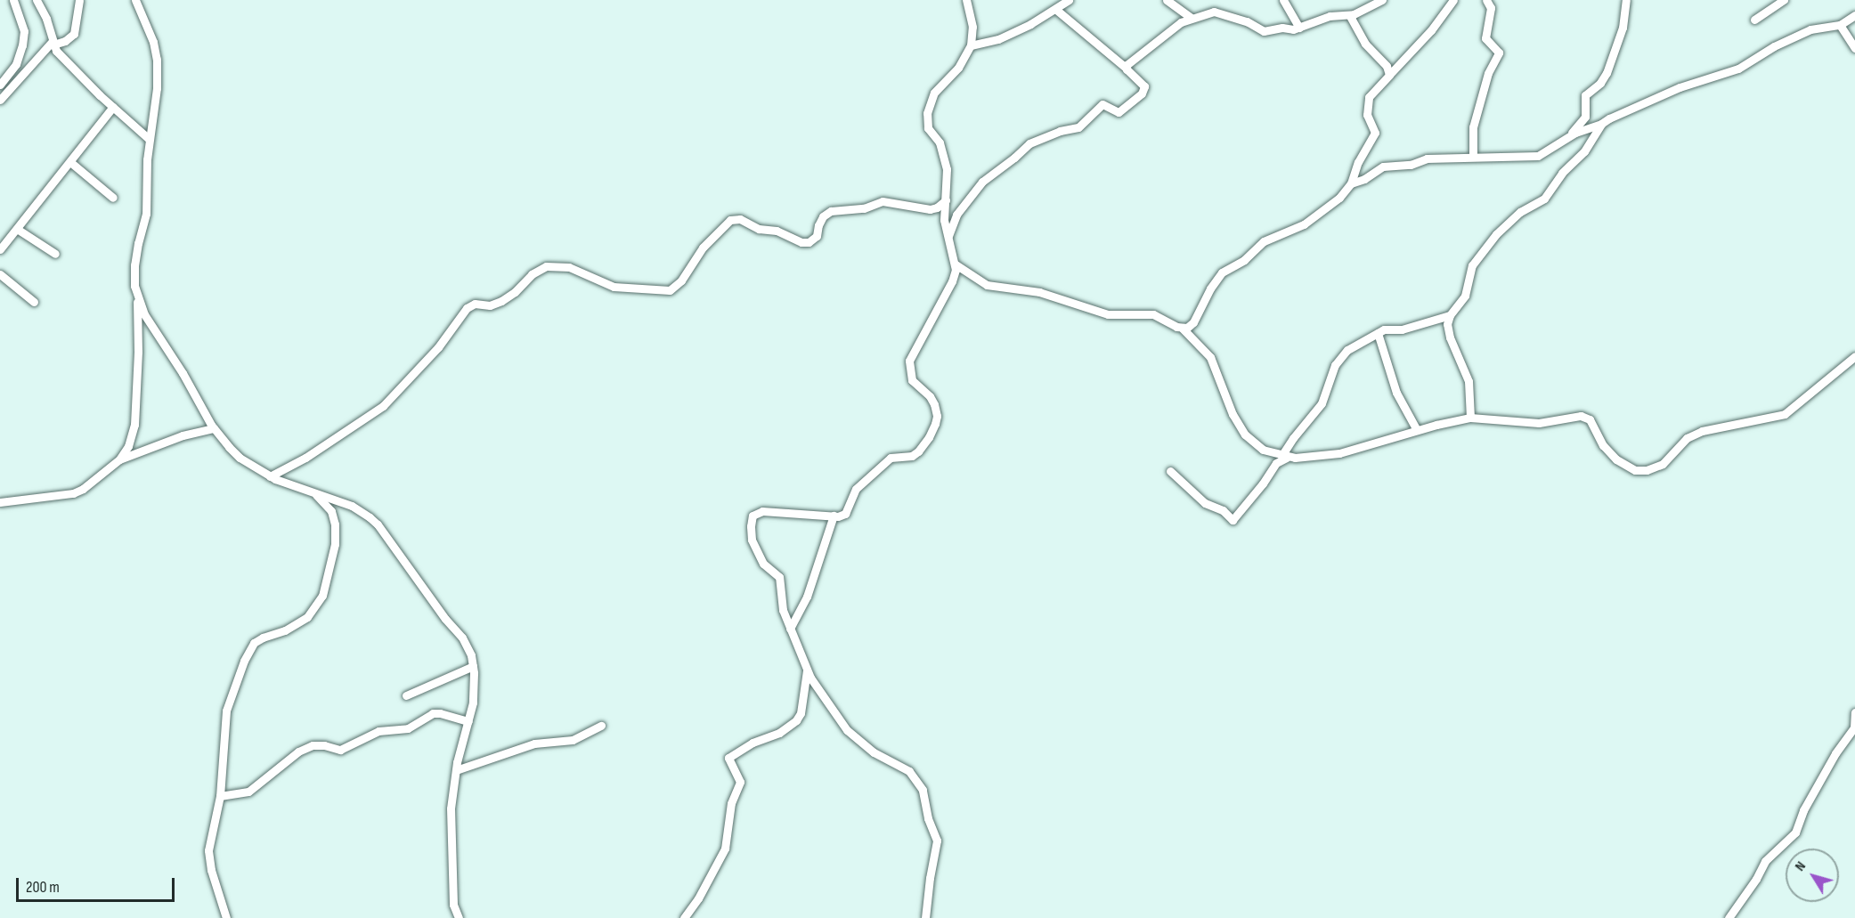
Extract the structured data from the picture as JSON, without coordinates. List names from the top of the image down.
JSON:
{
  "scale_bar": "200 m",
  "north": "top left"
}
